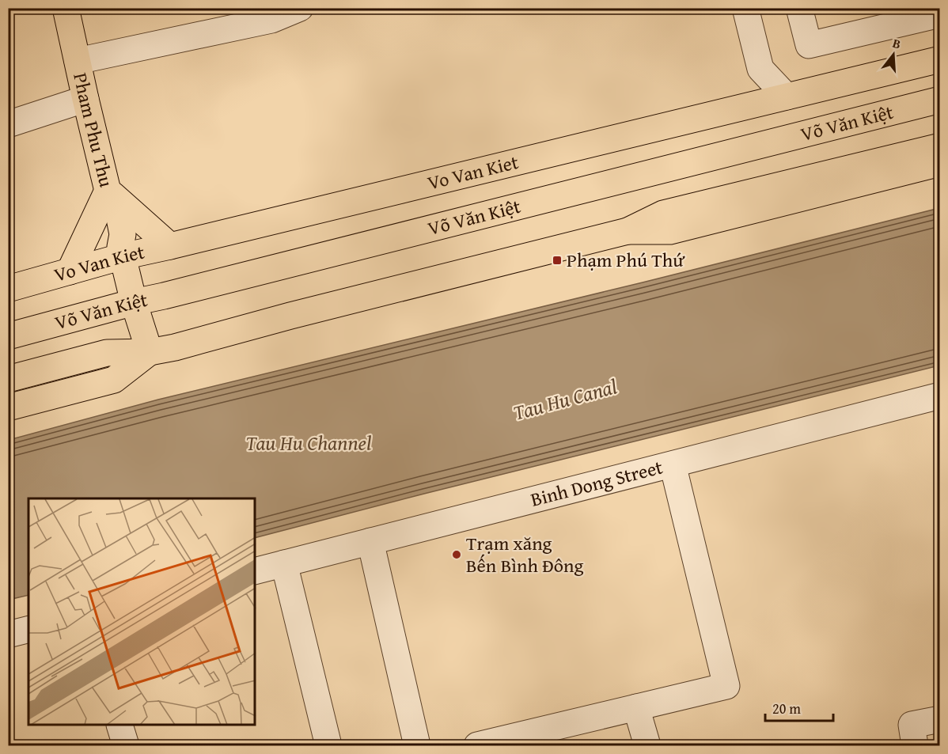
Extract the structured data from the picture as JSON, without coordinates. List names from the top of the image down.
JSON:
{
  "streets": {
    "main road": ["Võ Văn Kiệt", "Pham Phu Thu", "Vo Van Kiet"],
    "street": ["Binh Dong Street"]
  },
  "crossings": [
    ["Võ Văn Kiệt", "Pham Phu Thu"],
    ["Pham Phu Thu", "Vo Van Kiet"]
  ],
  "water": ["Tau Hu Canal", "Tau Hu Channel"],
  "places": {
    "transit": ["Phạm Phú Thứ"],
    "other": ["Trạm xăng Bến Bình Đông"]
  },
  "scale_bar": "20 m",
  "north": "top"
}
